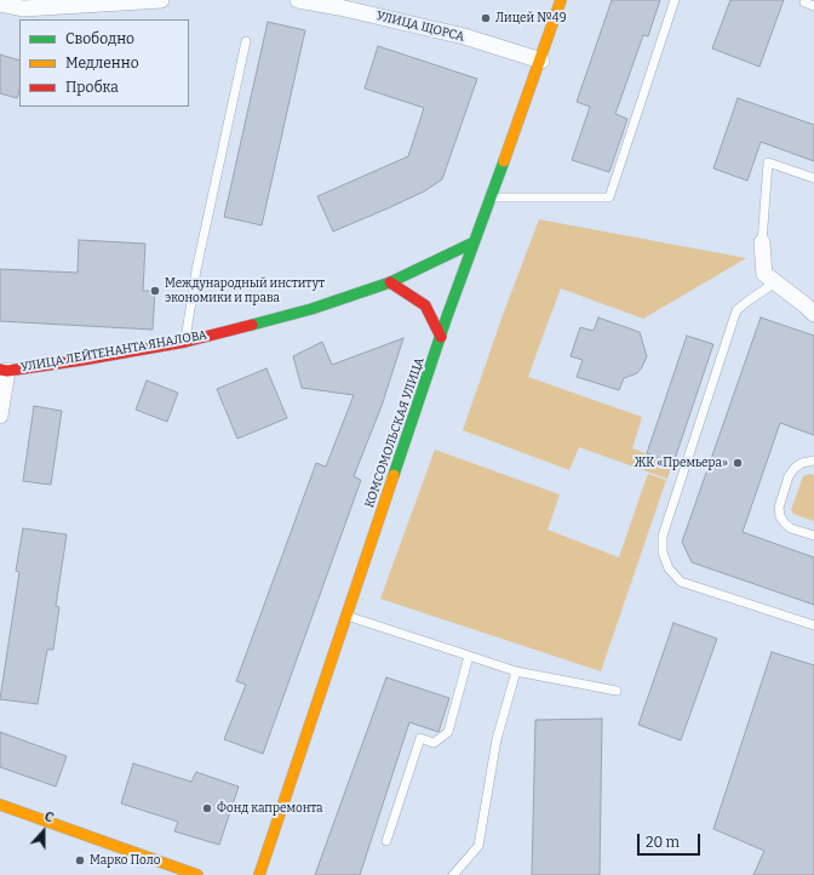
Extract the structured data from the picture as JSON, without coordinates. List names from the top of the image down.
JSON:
{
  "streets": {
    "main road": ["УЛИЦА ЛЕЙТЕНАНТА ЯНАЛОВА", "КОМСОМОЛЬСКАЯ УЛИЦА"],
    "street": ["УЛИЦА ЩОРСА"]
  },
  "crossings": [
    ["УЛИЦА ЩОРСА", "КОМСОМОЛЬСКАЯ УЛИЦА"],
    ["УЛИЦА ЛЕЙТЕНАНТА ЯНАЛОВА", "КОМСОМОЛЬСКАЯ УЛИЦА"]
  ],
  "places": [
    "Лицей №49",
    "Международный институт экономики и права",
    "ЖК «Премьера»",
    "Фонд капремонта",
    "Марко Поло"
  ],
  "legend": ["Свободно", "Медленно", "Пробка"],
  "scale_bar": "20 m",
  "north": "top"
}
